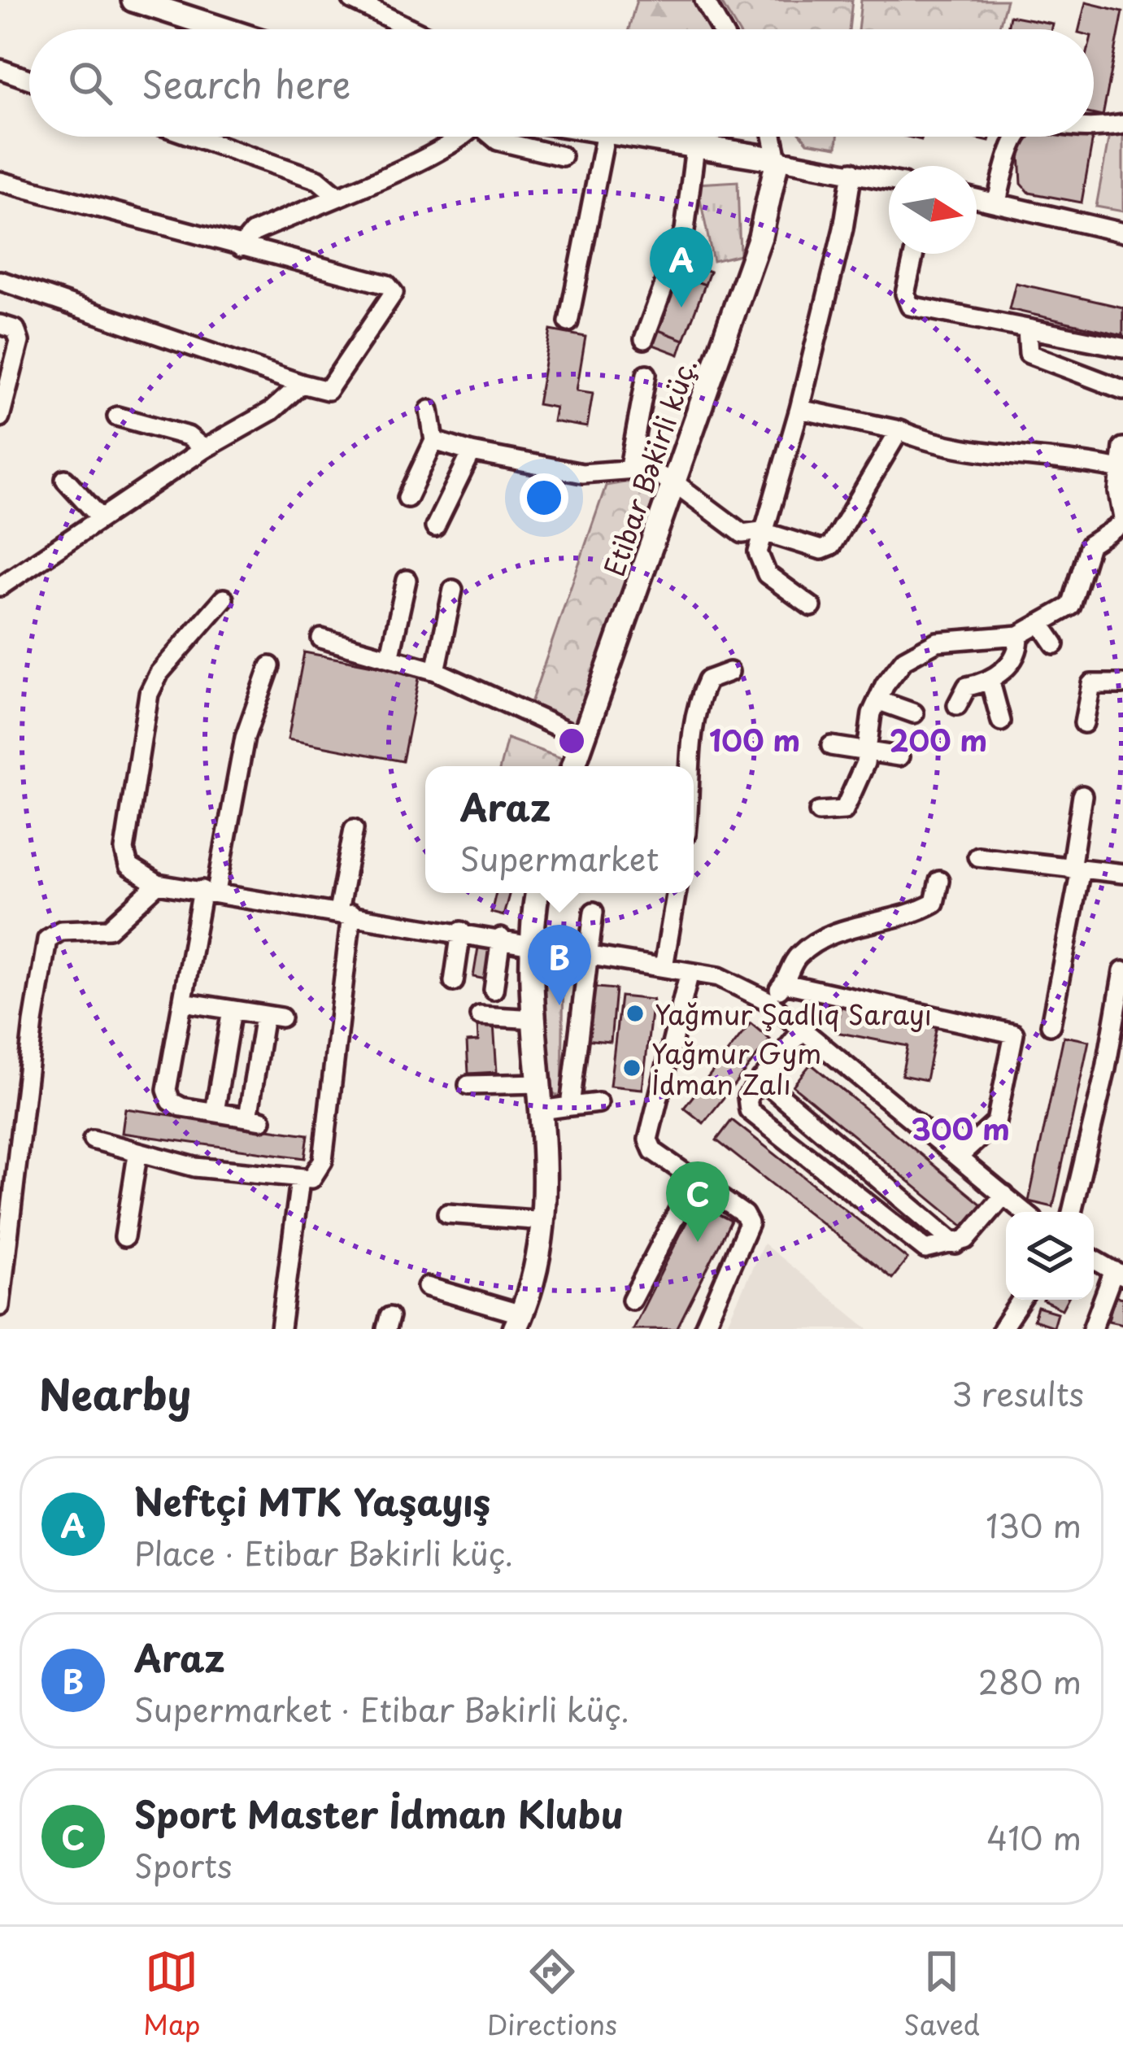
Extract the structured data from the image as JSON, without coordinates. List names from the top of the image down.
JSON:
{
  "streets": {
    "main road": ["Etibar Bəkirli küç."]
  },
  "places": ["Yağmur Şadlıq Sarayı", "Yağmur Gym İdman Zalı"],
  "north": "right",
  "page": {
    "search": "Search here",
    "pins": ["A", "B", "C"],
    "popup": ["Araz", "Supermarket"],
    "heading": ["Nearby", "3 results"],
    "list": [
      {
        "mark": "A",
        "name": "Neftçi MTK Yaşayış",
        "note": "Place · Etibar Bəkirli küç.",
        "value": "130 m"
      },
      {
        "mark": "B",
        "name": "Araz",
        "note": "Supermarket · Etibar Bəkirli küç.",
        "value": "280 m"
      },
      {
        "mark": "C",
        "name": "Sport Master İdman Klubu",
        "note": "Sports",
        "value": "410 m"
      }
    ],
    "nav": ["Map", "Directions", "Saved"]
  },
  "rings": ["100 m", "200 m", "300 m"]
}
